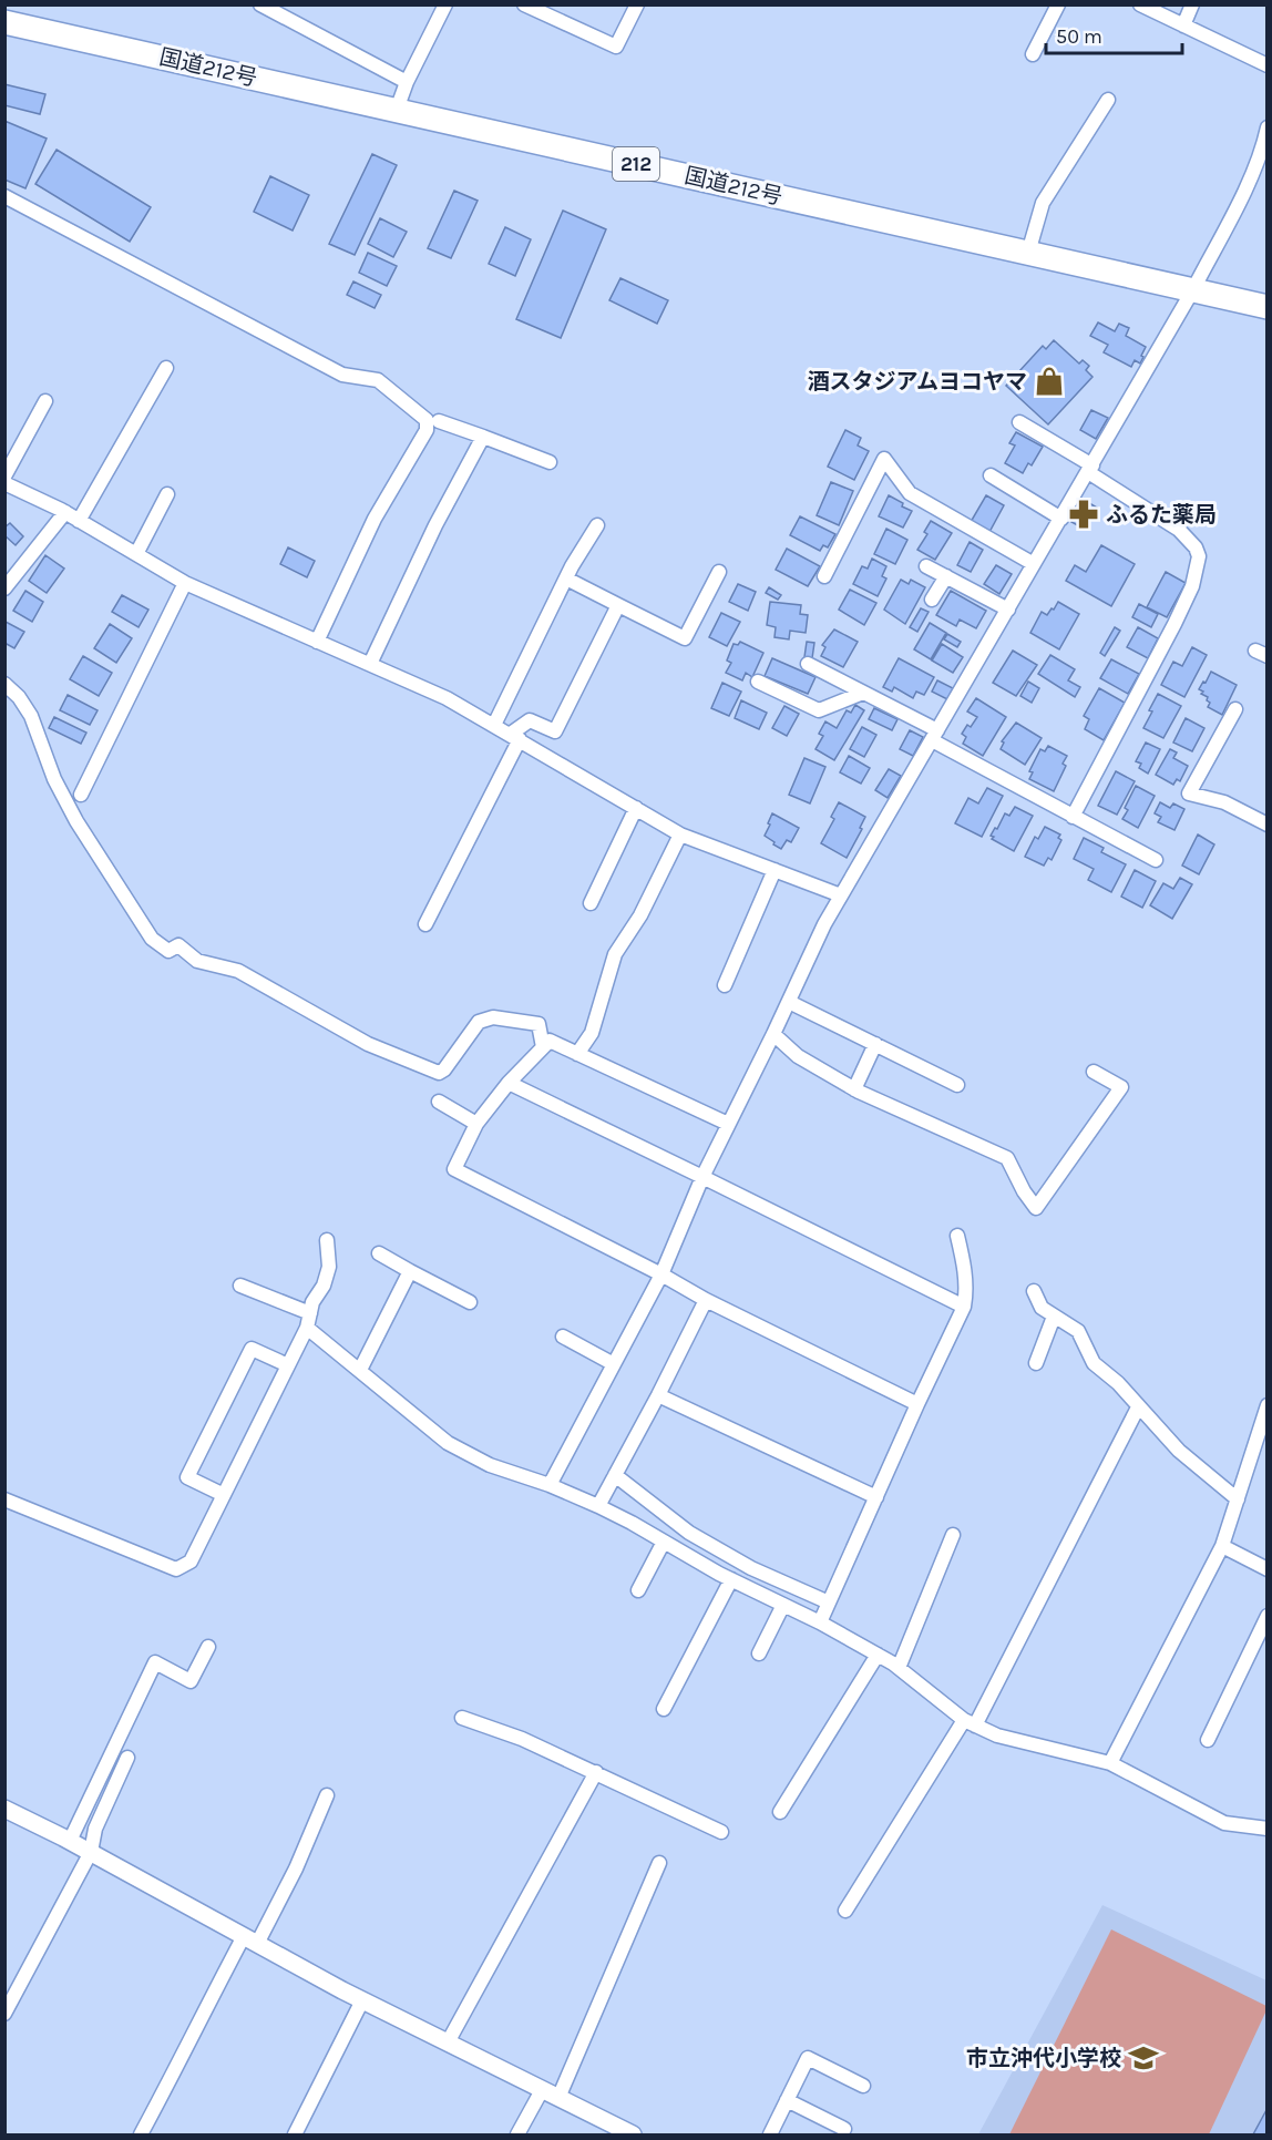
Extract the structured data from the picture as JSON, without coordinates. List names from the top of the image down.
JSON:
{
  "streets": {
    "highway": ["国道212号", "212"]
  },
  "places": {
    "shop": ["酒スタジアムヨコヤマ"],
    "pharmacy": ["ふるた薬局"],
    "school or university": ["市立沖代小学校"]
  },
  "scale_bar": "50 m"
}
